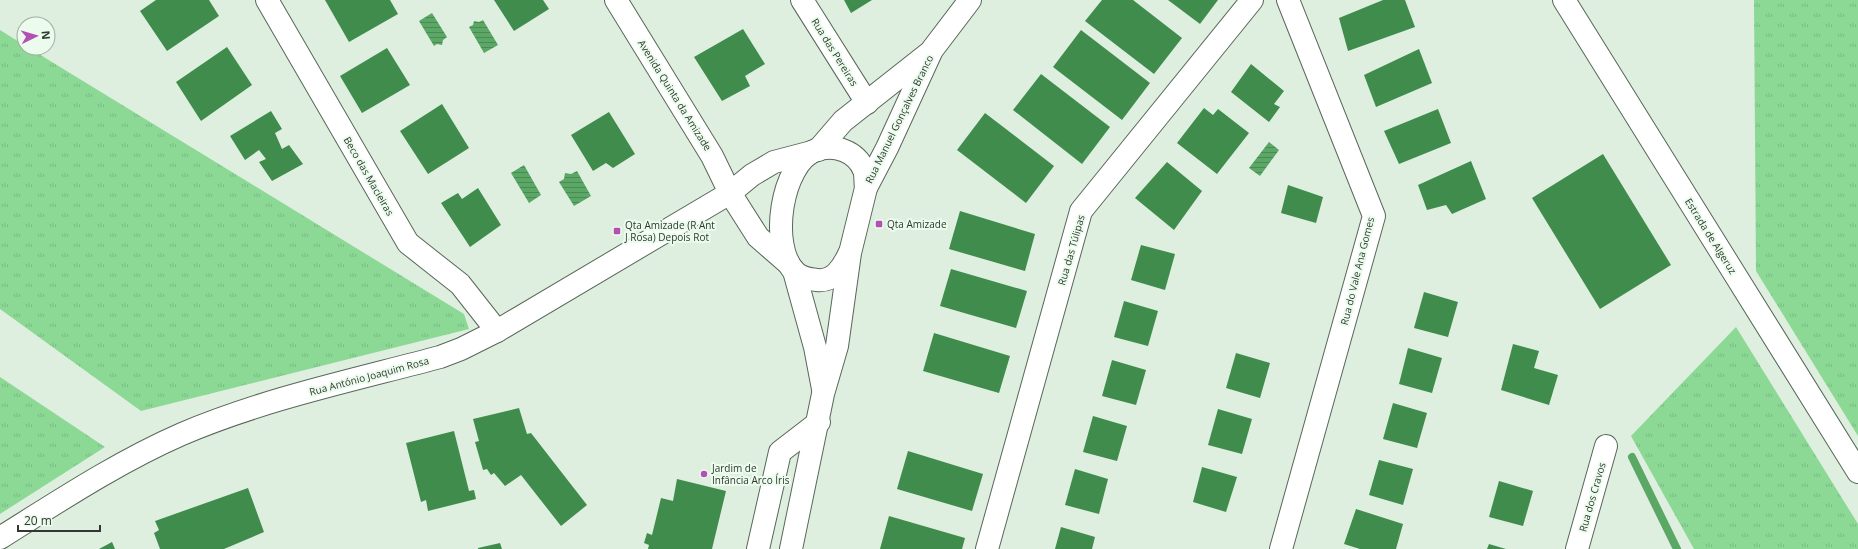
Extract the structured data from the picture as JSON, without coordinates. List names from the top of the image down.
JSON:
{
  "streets": {
    "street": [
      "Rua das Pereiras",
      "Avenida Quinta da Amizade",
      "Rua Manuel Gonçalves Branco",
      "Beco das Macieiras",
      "Estrada de Algeruz",
      "Rua das Túlipas",
      "Rua do Vale Ana Gomes",
      "Rua António Joaquim Rosa",
      "Rua dos Cravos"
    ]
  },
  "crossings": [
    ["Rua das Pereiras", "Rua Manuel Gonçalves Branco"],
    ["Avenida Quinta da Amizade", "Rua António Joaquim Rosa"],
    ["Rua Manuel Gonçalves Branco", "Rua António Joaquim Rosa"],
    ["Beco das Macieiras", "Rua António Joaquim Rosa"]
  ],
  "places": {
    "transit": ["Qta Amizade", "Qta Amizade (R Ant J Rosa) Depois Rot"],
    "other": ["Jardim de Infância Arco Íris"]
  },
  "scale_bar": "20 m",
  "north": "right"
}
